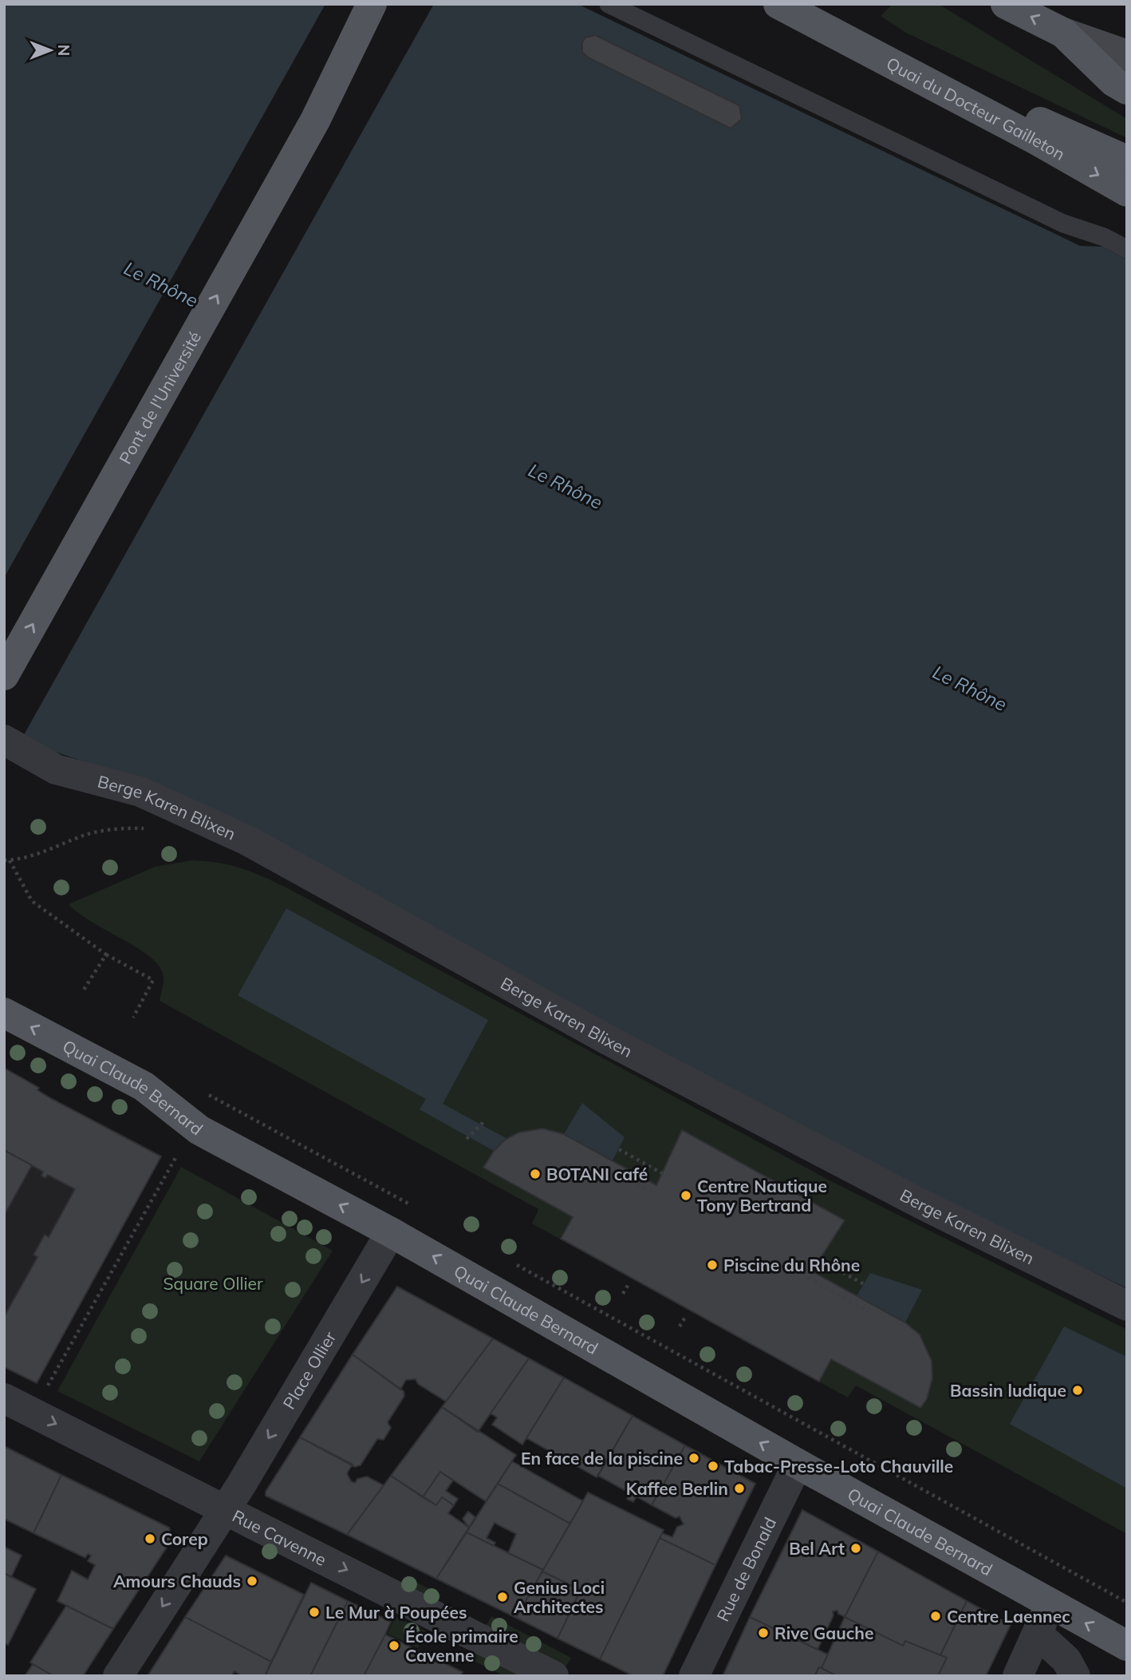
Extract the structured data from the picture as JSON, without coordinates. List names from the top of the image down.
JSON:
{
  "streets": {
    "main road": ["Quai du Docteur Gailleton", "Pont de l'Université", "Quai Claude Bernard"],
    "street": [
      "Berge Karen Blixen",
      "Place Ollier",
      "Rue Cavenne",
      "Rue de Bonald"
    ]
  },
  "crossings": [
    ["Quai Claude Bernard", "Place Ollier"],
    ["Quai Claude Bernard", "Rue de Bonald"],
    ["Place Ollier", "Rue Cavenne"]
  ],
  "one_way": [
    "Pont de l'Université",
    "Quai Claude Bernard",
    "Place Ollier",
    "Rue Cavenne"
  ],
  "water": ["Le Rhône"],
  "parks": ["Square Ollier"],
  "places": [
    "BOTANI café",
    "Centre Nautique Tony Bertrand",
    "Piscine du Rhône",
    "Bassin ludique",
    "En face de la piscine",
    "Tabac-Presse-Loto Chauville",
    "Kaffee Berlin",
    "Corep",
    "Bel Art",
    "Amours Chauds",
    "Genius Loci Architectes",
    "Le Mur à Poupées",
    "Centre Laennec",
    "Rive Gauche",
    "École primaire Cavenne"
  ],
  "north": "right"
}
